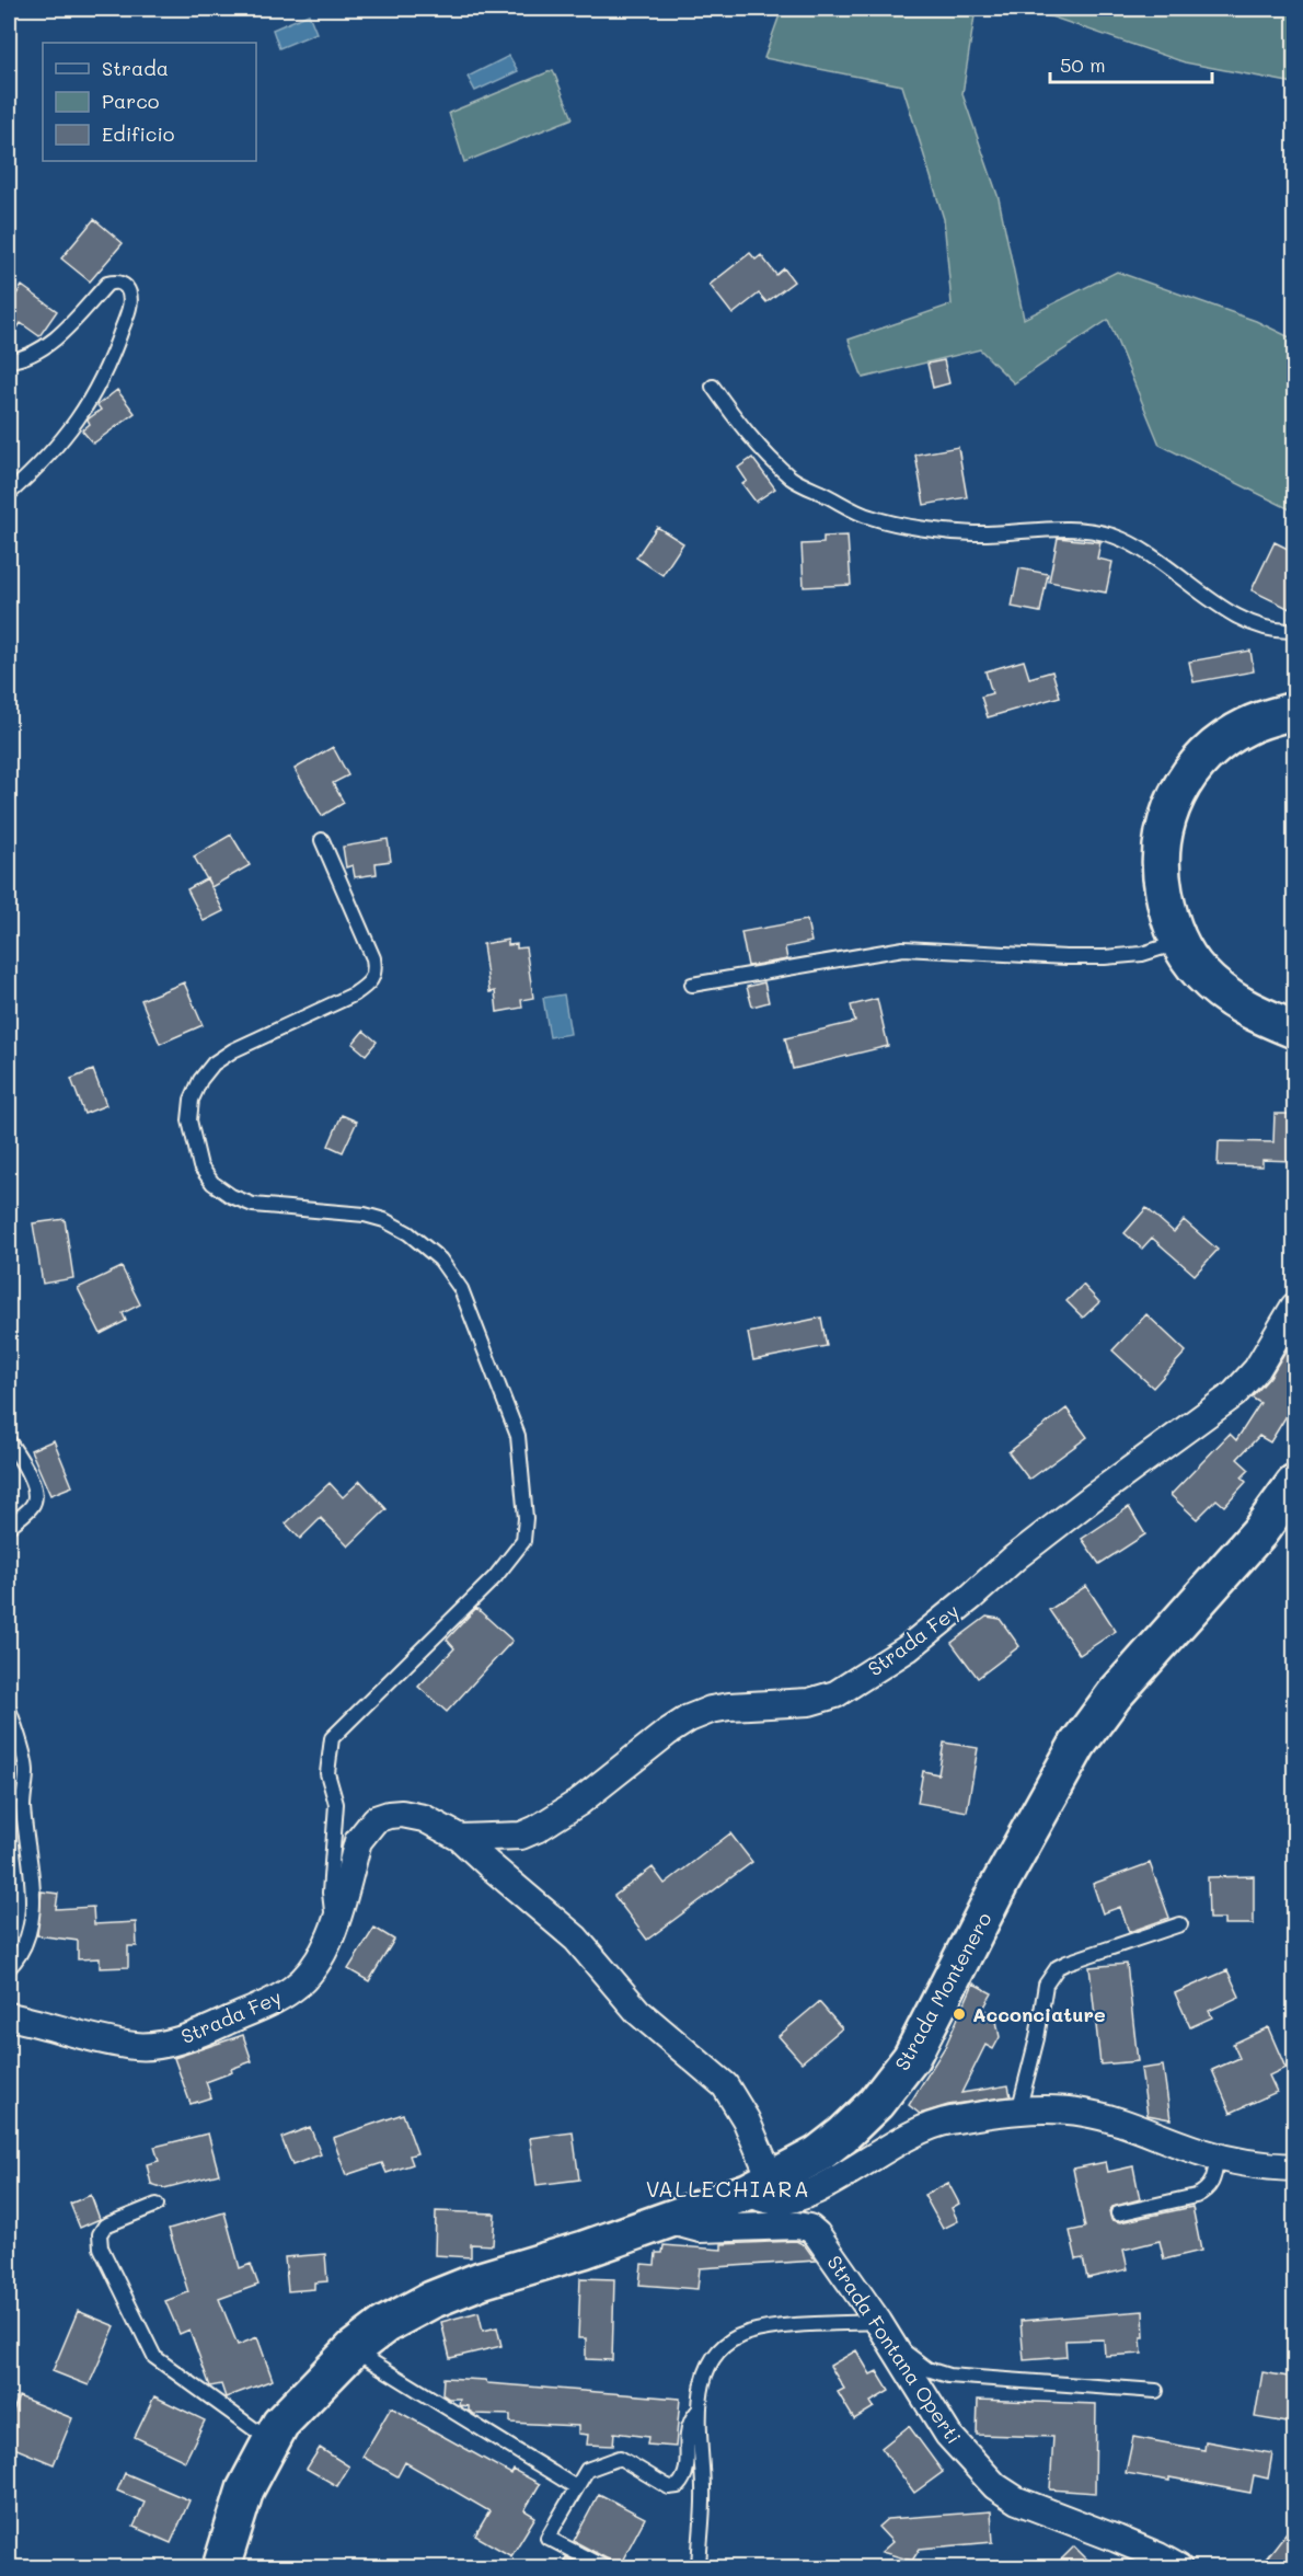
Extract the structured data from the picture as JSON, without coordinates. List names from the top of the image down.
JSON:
{
  "streets": {
    "main road": ["Strada Montenero"],
    "street": ["Strada Fey", "Strada Fontana Operti"]
  },
  "crossings": [
    ["Strada Fey", "Strada Montenero"],
    ["Strada Montenero", "Strada Fontana Operti"]
  ],
  "districts": ["VALLECHIARA"],
  "places": ["Acconciature"],
  "legend": ["Strada", "Parco", "Edificio"],
  "scale_bar": "50 m"
}
